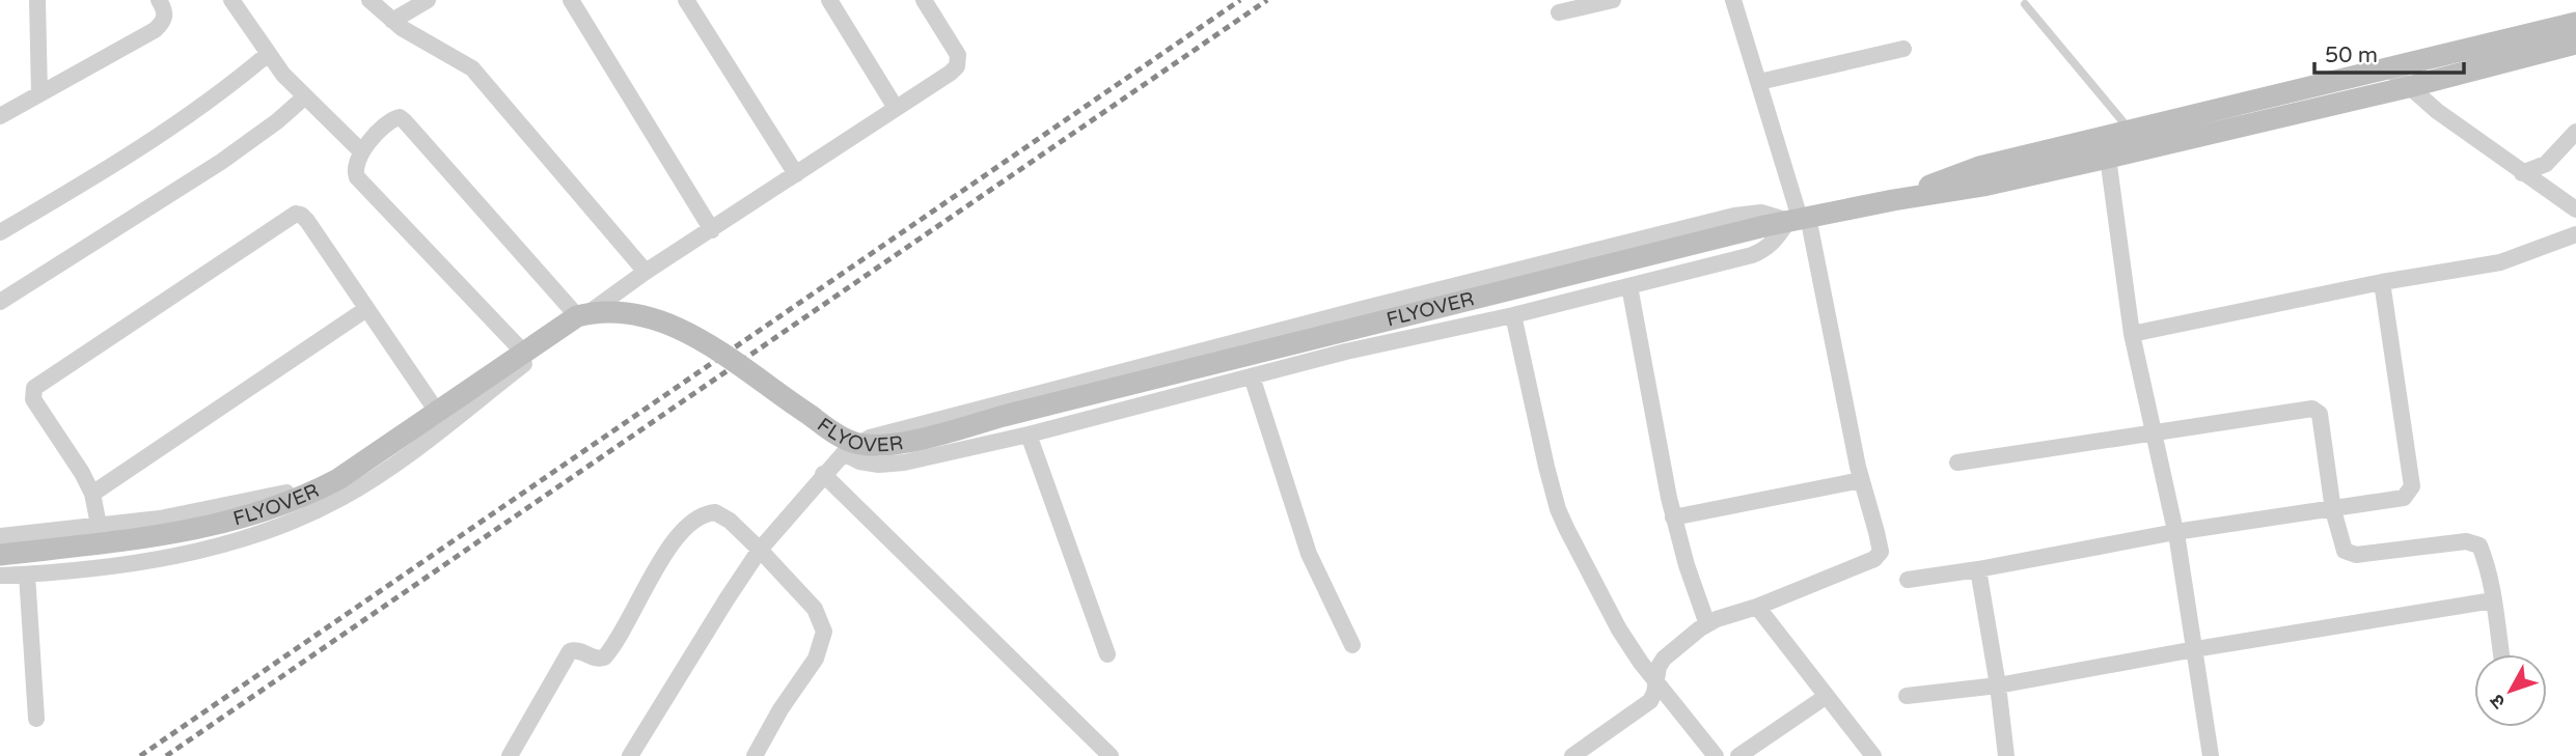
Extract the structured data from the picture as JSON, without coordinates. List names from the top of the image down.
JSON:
{
  "streets": {
    "main road": ["FLYOVER"]
  },
  "scale_bar": "50 m",
  "north": "bottom left"
}
